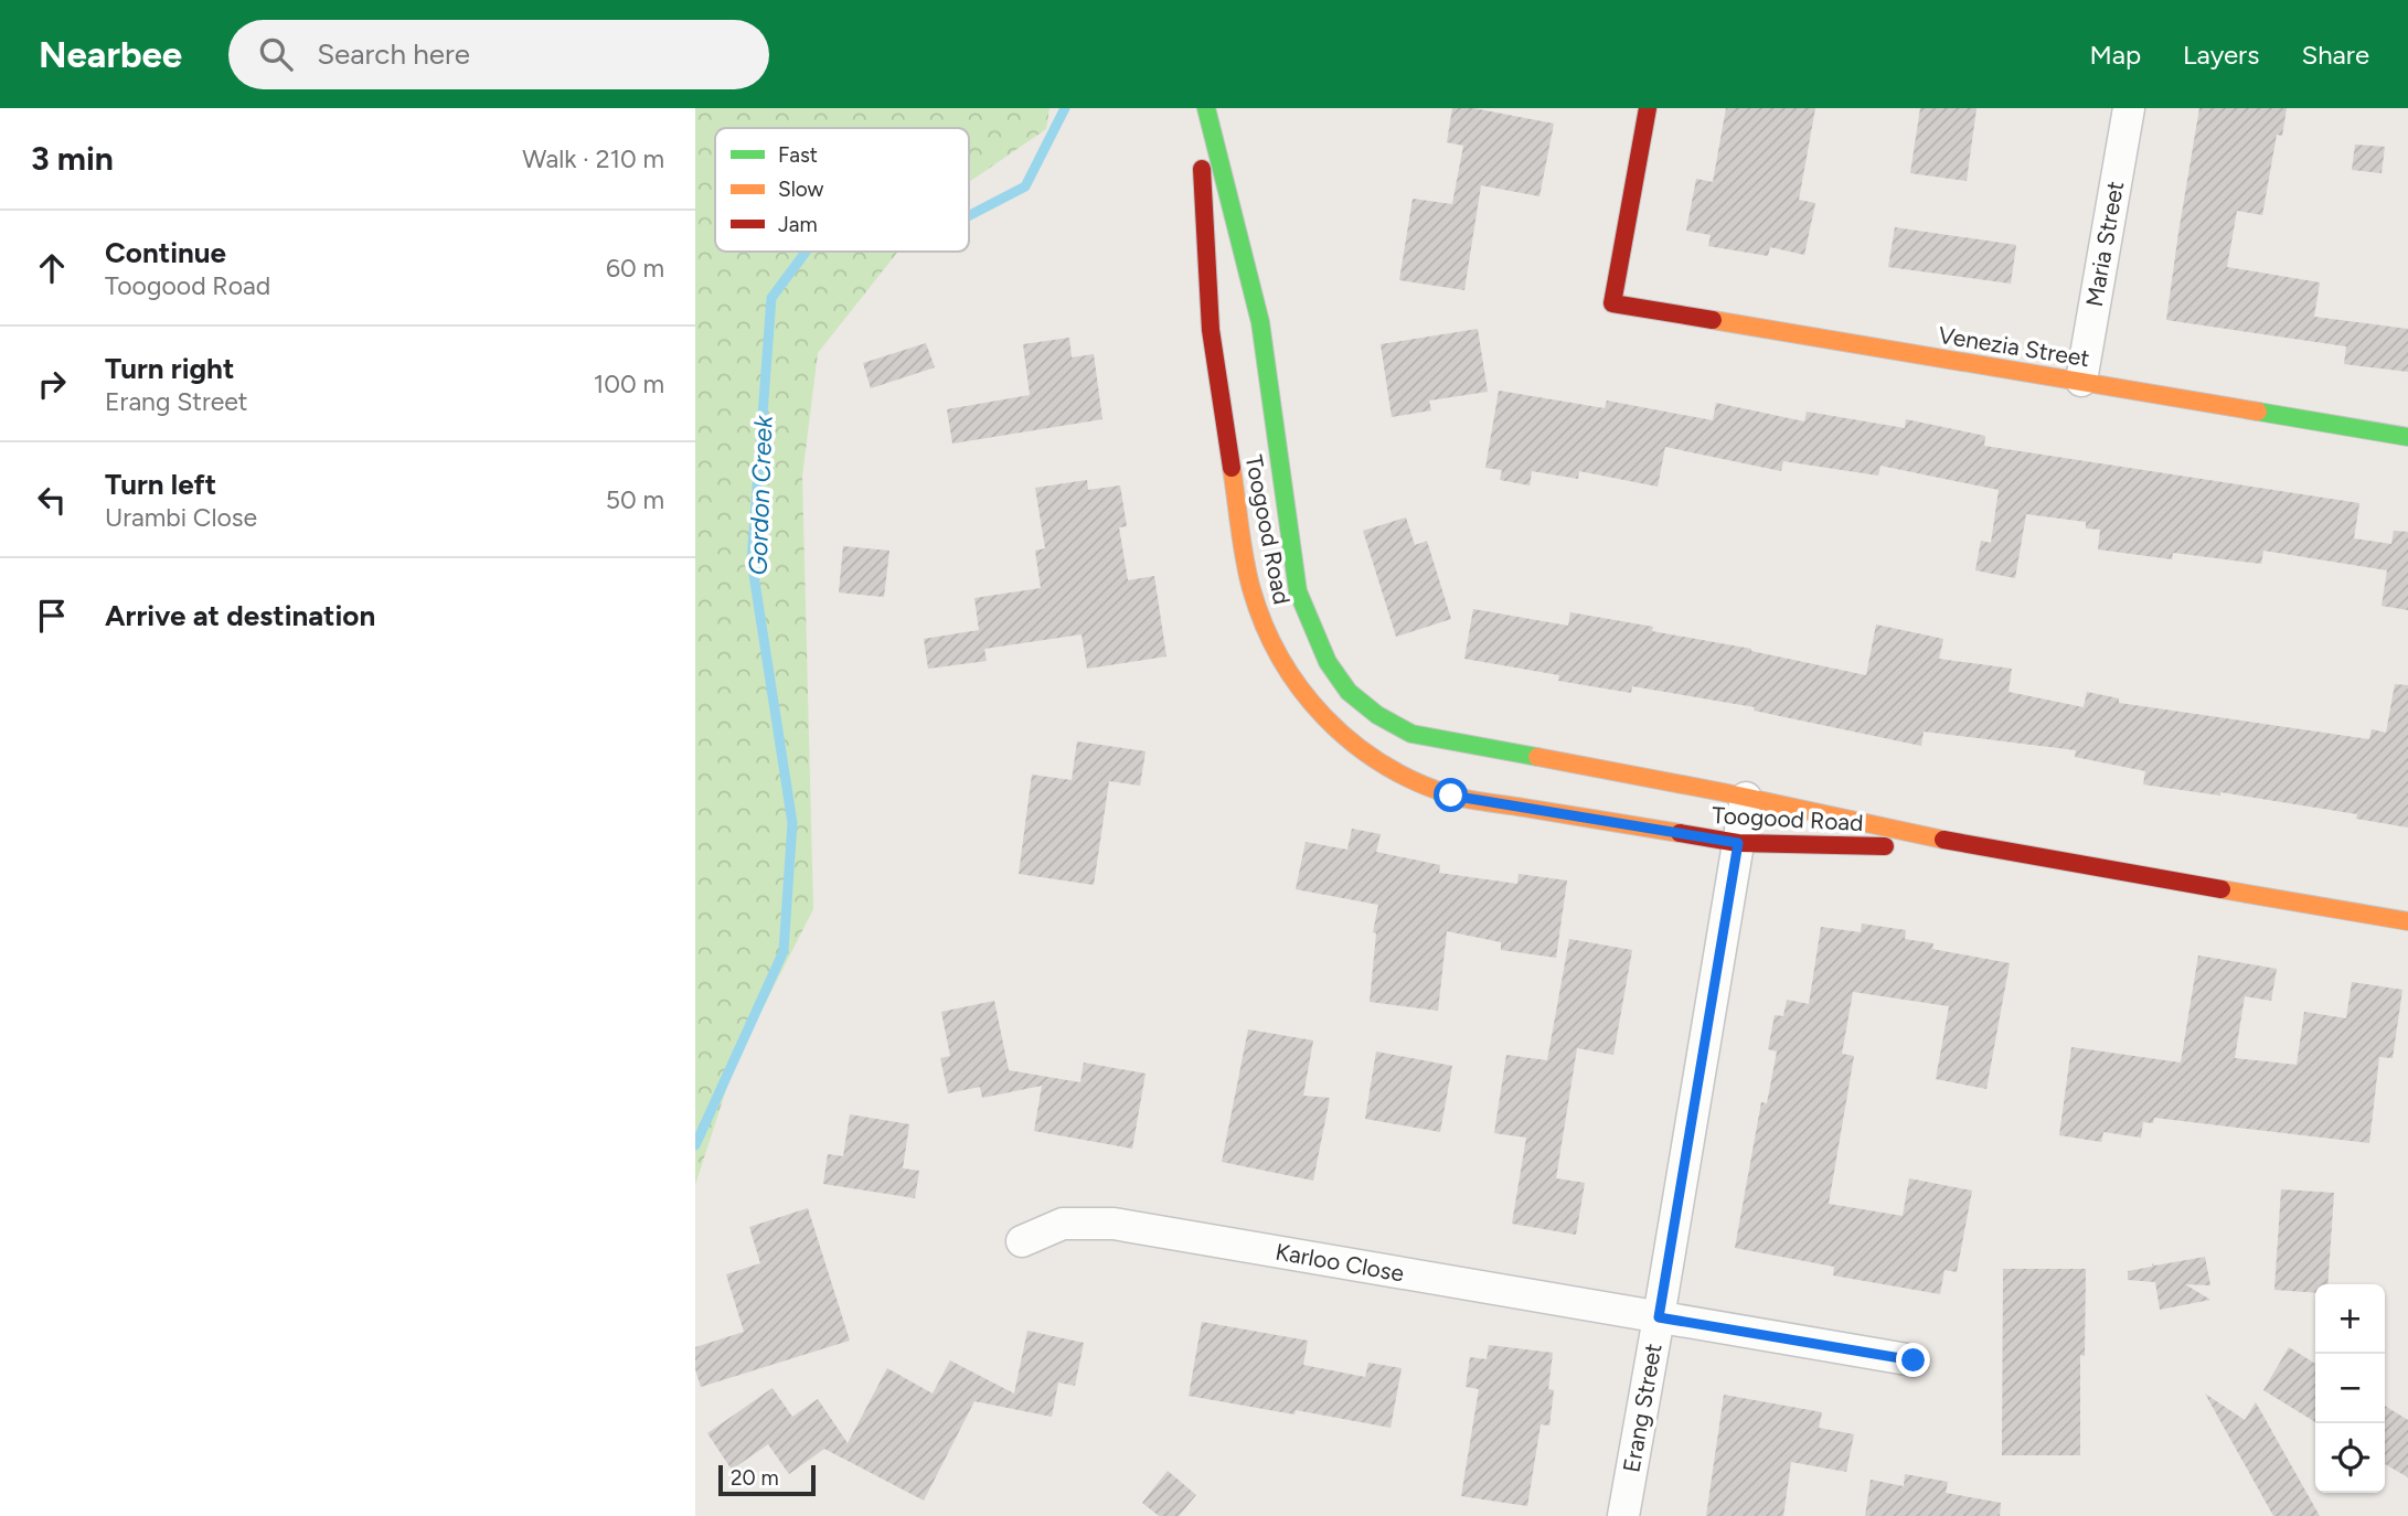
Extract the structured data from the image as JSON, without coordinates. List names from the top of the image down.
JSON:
{
  "streets": {
    "street": [
      "Maria Street",
      "Venezia Street",
      "Toogood Road",
      "Karloo Close",
      "Erang Street"
    ]
  },
  "crossings": [
    ["Maria Street", "Venezia Street"],
    ["Toogood Road", "Erang Street"],
    ["Karloo Close", "Erang Street"]
  ],
  "water": ["Gordon Creek"],
  "legend": ["Fast", "Slow", "Jam"],
  "scale_bar": "20 m",
  "page": {
    "header": "Nearbee",
    "search": "Search here",
    "nav": ["Map", "Layers", "Share"],
    "heading": ["3 min", "Walk · 210 m"],
    "list": [
      ["Continue", "Toogood Road", "60 m"],
      ["Turn right", "Erang Street", "100 m"],
      ["Turn left", "Urambi Close", "50 m"],
      "Arrive at destination"
    ],
    "map_buttons": ["+", "−"],
    "scale": "20 m"
  }
}
